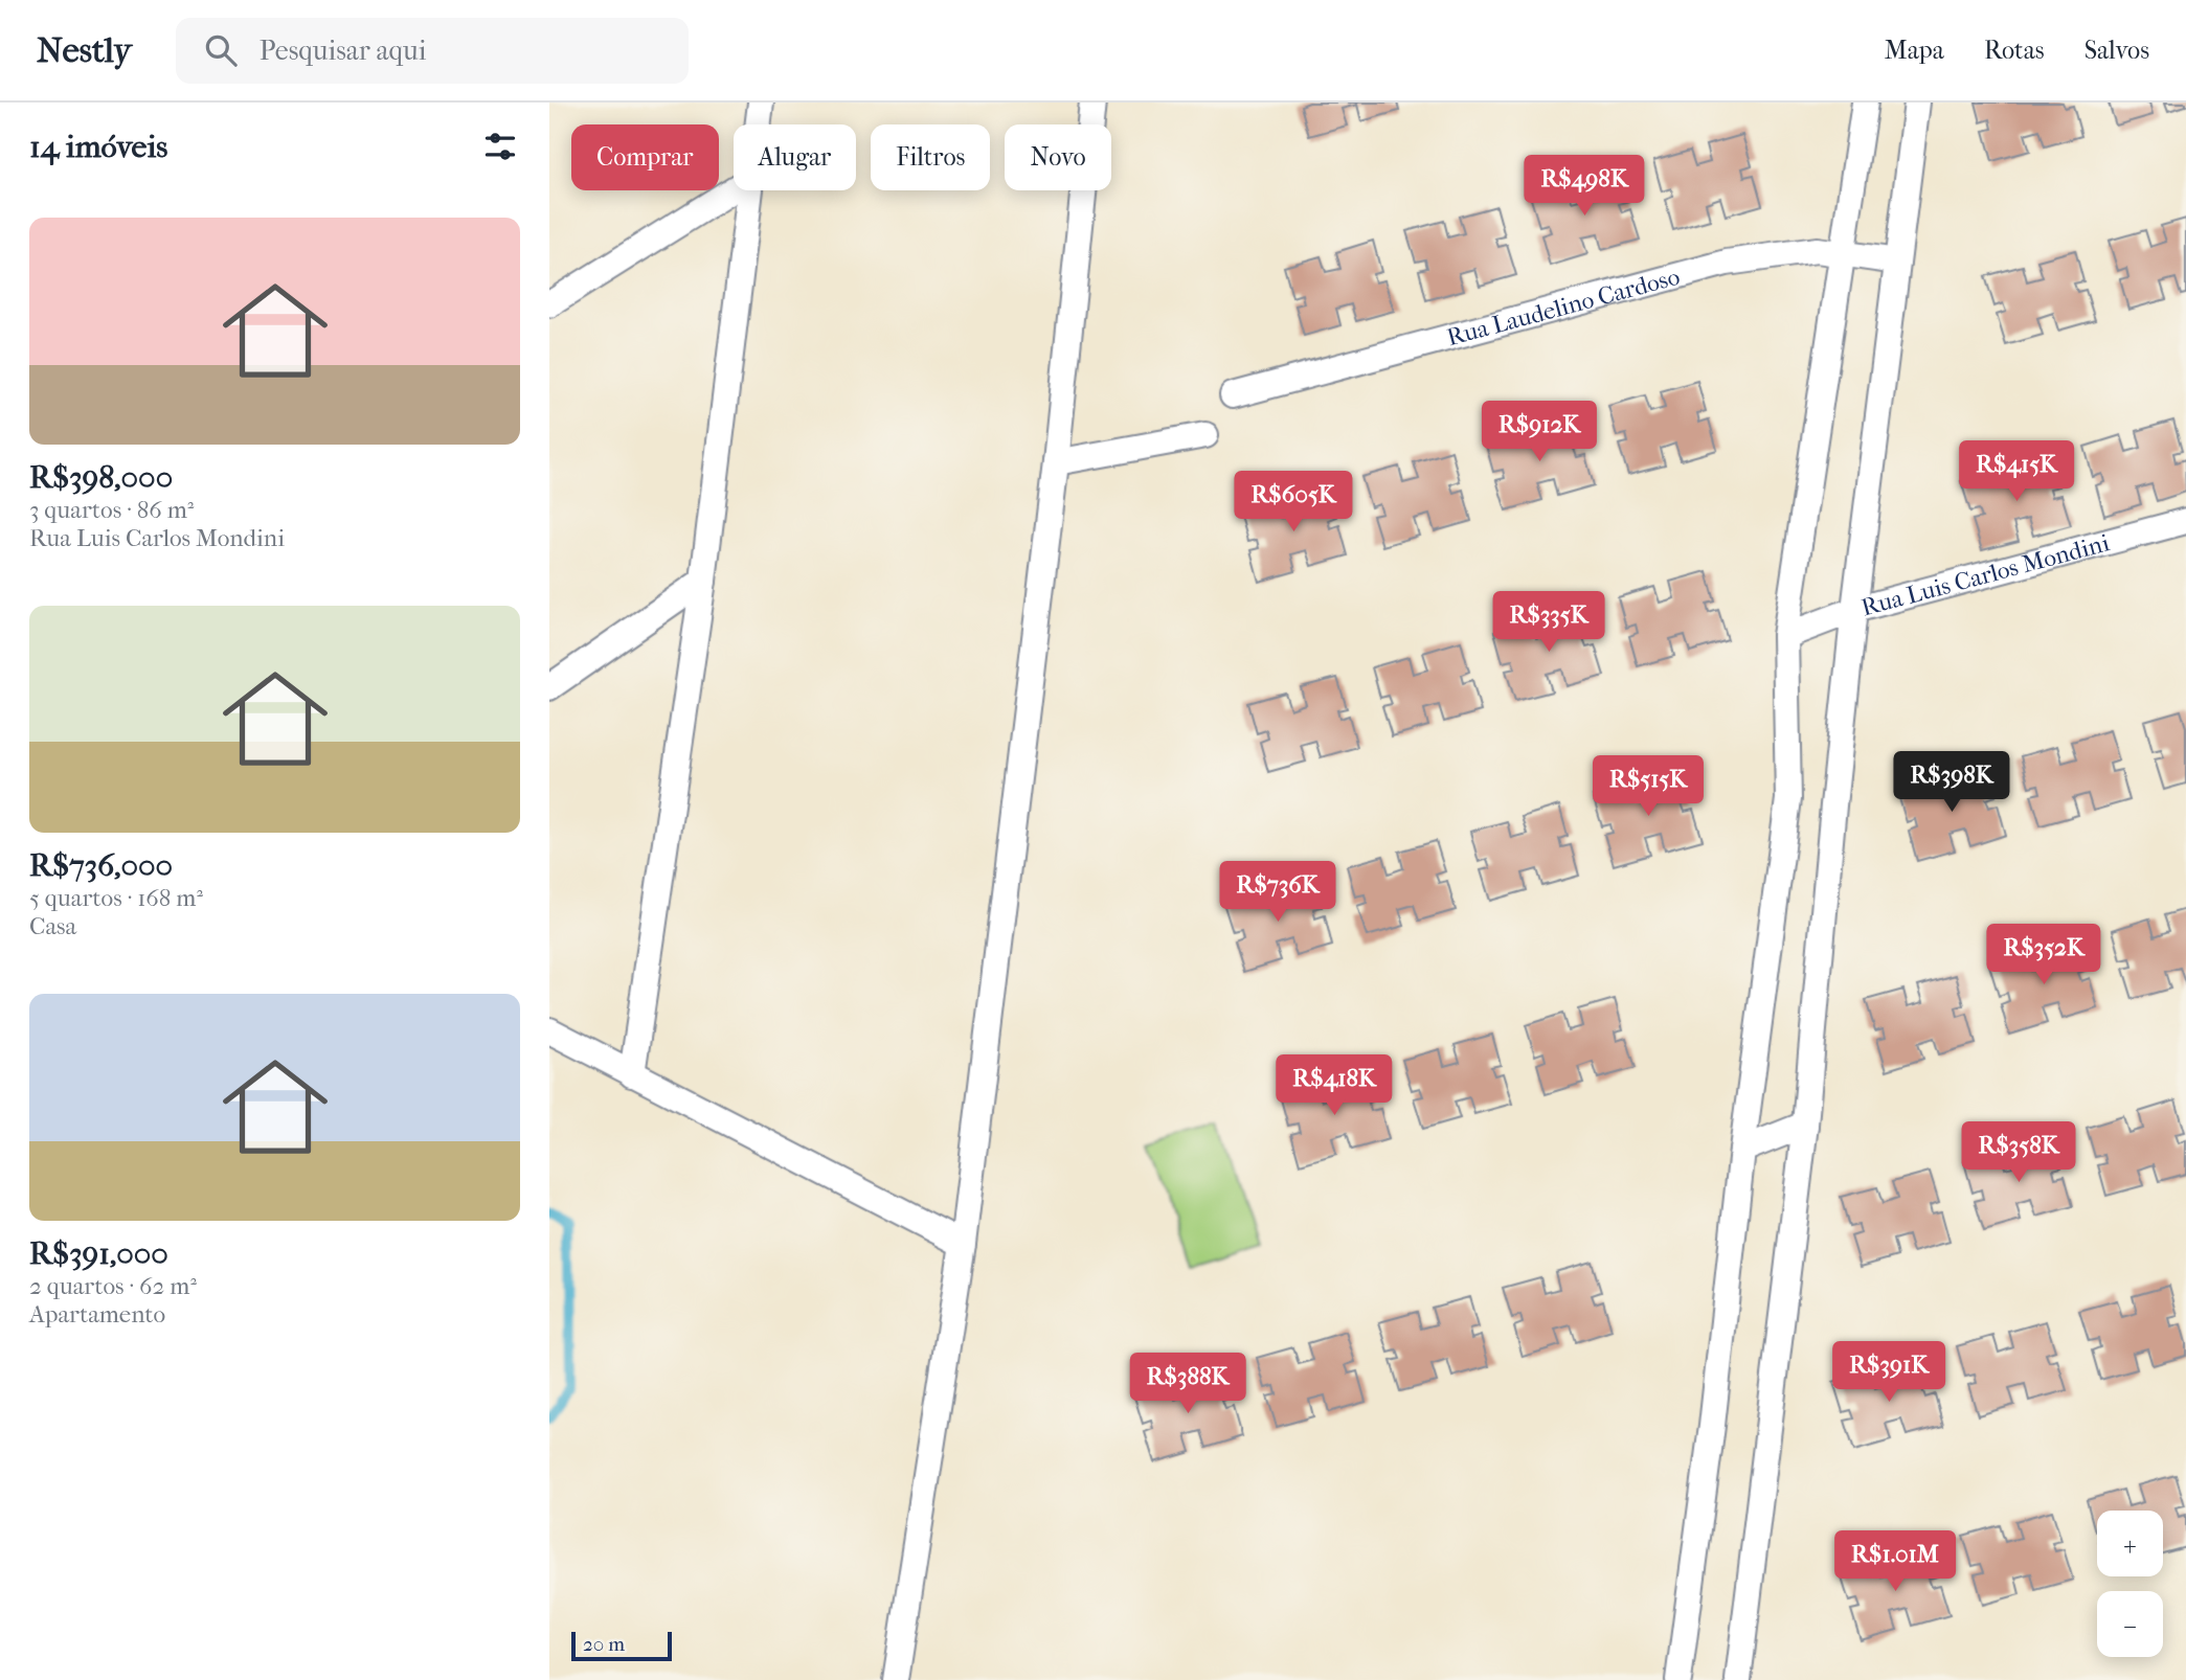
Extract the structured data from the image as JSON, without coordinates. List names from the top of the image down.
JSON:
{
  "streets": {
    "street": ["Rua Laudelino Cardoso", "Rua Luis Carlos Mondini"]
  },
  "scale_bar": "20 m",
  "page": {
    "header": "Nestly",
    "search": "Pesquisar aqui",
    "nav": ["Mapa", "Rotas", "Salvos"],
    "heading": "14 imóveis",
    "chip": [
      "Comprar",
      "Alugar",
      "Filtros",
      "Novo"
    ],
    "price": [
      "R$498K",
      "R$912K",
      "R$415K",
      "R$605K",
      "R$335K",
      "R$398K",
      "R$515K",
      "R$736K",
      "R$352K",
      "R$418K",
      "R$358K",
      "R$391K",
      "R$388K",
      "R$1.01M"
    ],
    "list": [
      {
        "name": "R$398,000",
        "note": "3 quartos · 86 m² · Rua Luis Carlos Mondini"
      },
      {
        "name": "R$736,000",
        "note": "5 quartos · 168 m² · Casa"
      },
      {
        "name": "R$391,000",
        "note": "2 quartos · 62 m² · Apartamento"
      }
    ],
    "map_buttons": ["+", "−"],
    "scale": "20 m"
  }
}
